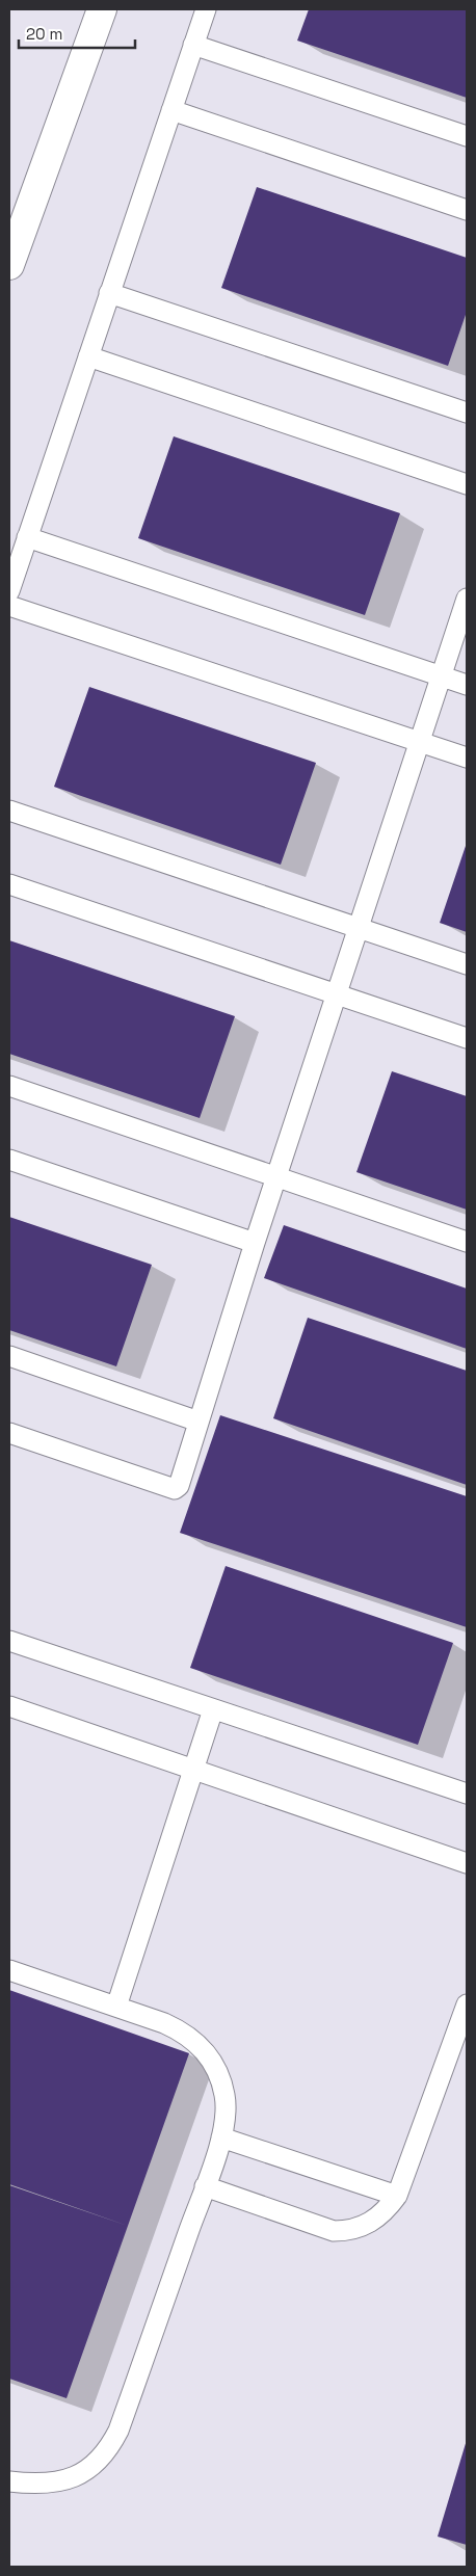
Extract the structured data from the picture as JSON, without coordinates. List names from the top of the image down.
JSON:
{
  "scale_bar": "20 m"
}
